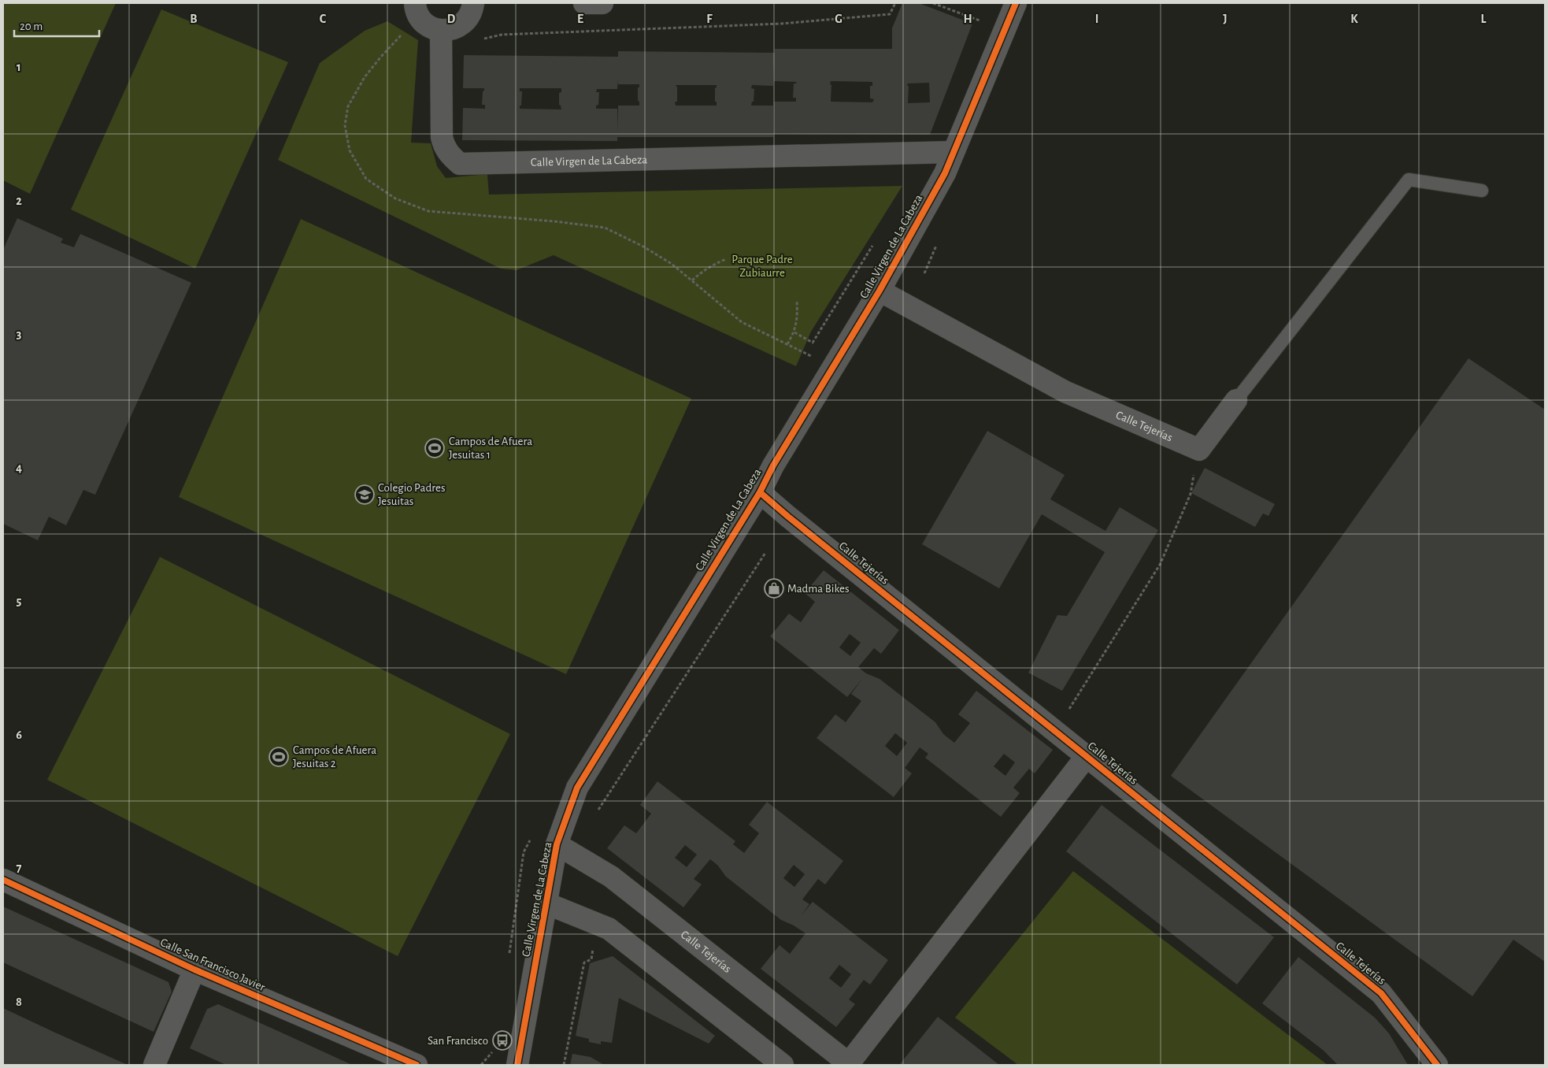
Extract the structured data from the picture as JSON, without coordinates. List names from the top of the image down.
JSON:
{
  "streets": {
    "street": ["Calle Virgen de La Cabeza", "Calle Tejerías", "Calle San Francisco Javier"]
  },
  "crossings": [
    ["Calle Virgen de La Cabeza", "Calle Tejerías"]
  ],
  "parks": ["Parque Padre Zubiaurre"],
  "places": {
    "sports": ["Campos de Afuera Jesuitas 1", "Campos de Afuera Jesuitas 2"],
    "school or university": ["Colegio Padres Jesuitas"],
    "shop": ["Madma Bikes"],
    "bus stop": ["San Francisco"]
  },
  "scale_bar": "20 m",
  "grid": {
    "columns": [
      "B",
      "C",
      "D",
      "E",
      "F",
      "G",
      "H",
      "I",
      "J",
      "K",
      "L"
    ],
    "rows": [
      "1",
      "2",
      "3",
      "4",
      "5",
      "6",
      "7",
      "8"
    ]
  }
}
